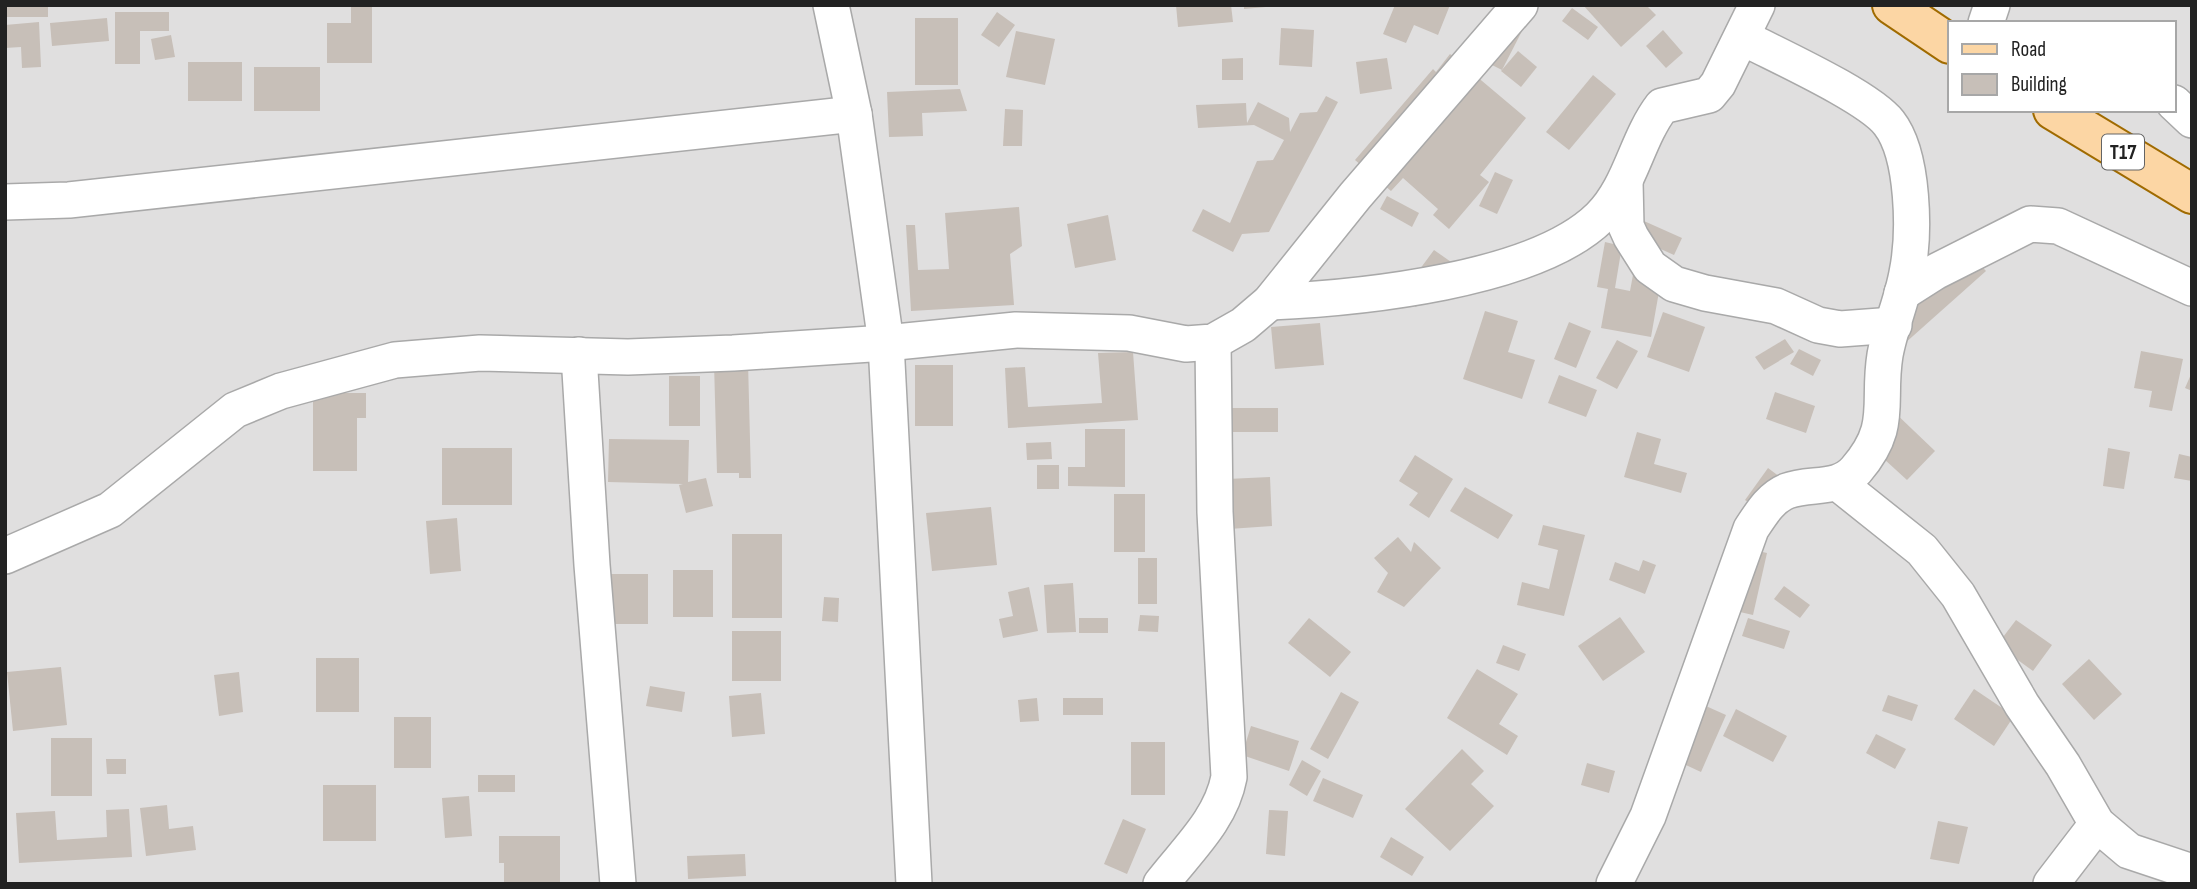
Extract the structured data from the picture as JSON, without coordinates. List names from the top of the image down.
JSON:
{
  "streets": {
    "main road": ["T17"]
  },
  "legend": ["Road", "Building"]
}
